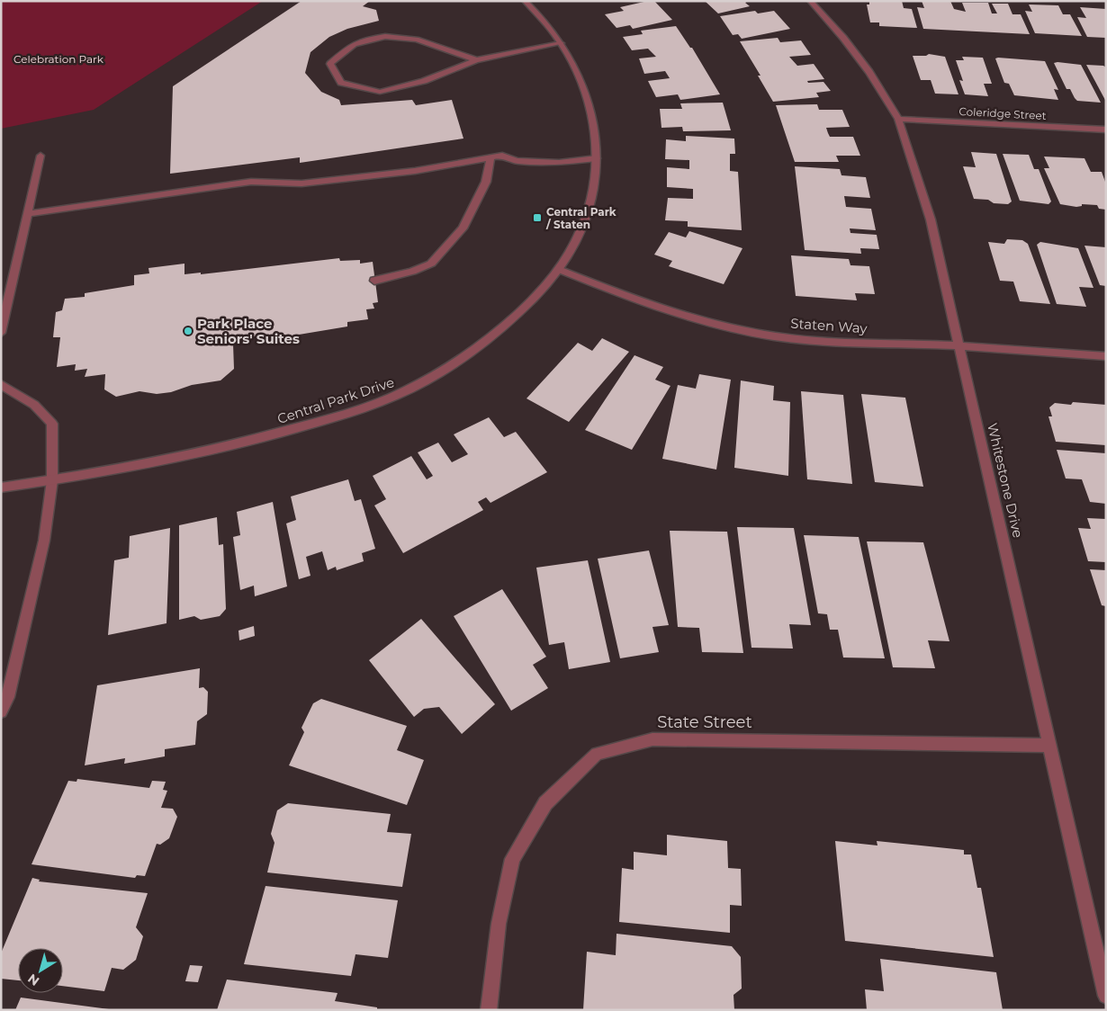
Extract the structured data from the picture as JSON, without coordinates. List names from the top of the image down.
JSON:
{
  "streets": {
    "street": [
      "Coleridge Street",
      "Staten Way",
      "Central Park Drive",
      "Whitestone Drive",
      "State Street"
    ]
  },
  "crossings": [
    ["Coleridge Street", "Whitestone Drive"],
    ["Staten Way", "Central Park Drive"],
    ["Staten Way", "Whitestone Drive"],
    ["Whitestone Drive", "State Street"]
  ],
  "parks": ["Celebration Park"],
  "places": {
    "transit": ["Central Park / Staten"],
    "other": ["Park Place Seniors' Suites"]
  },
  "north": "bottom left"
}
